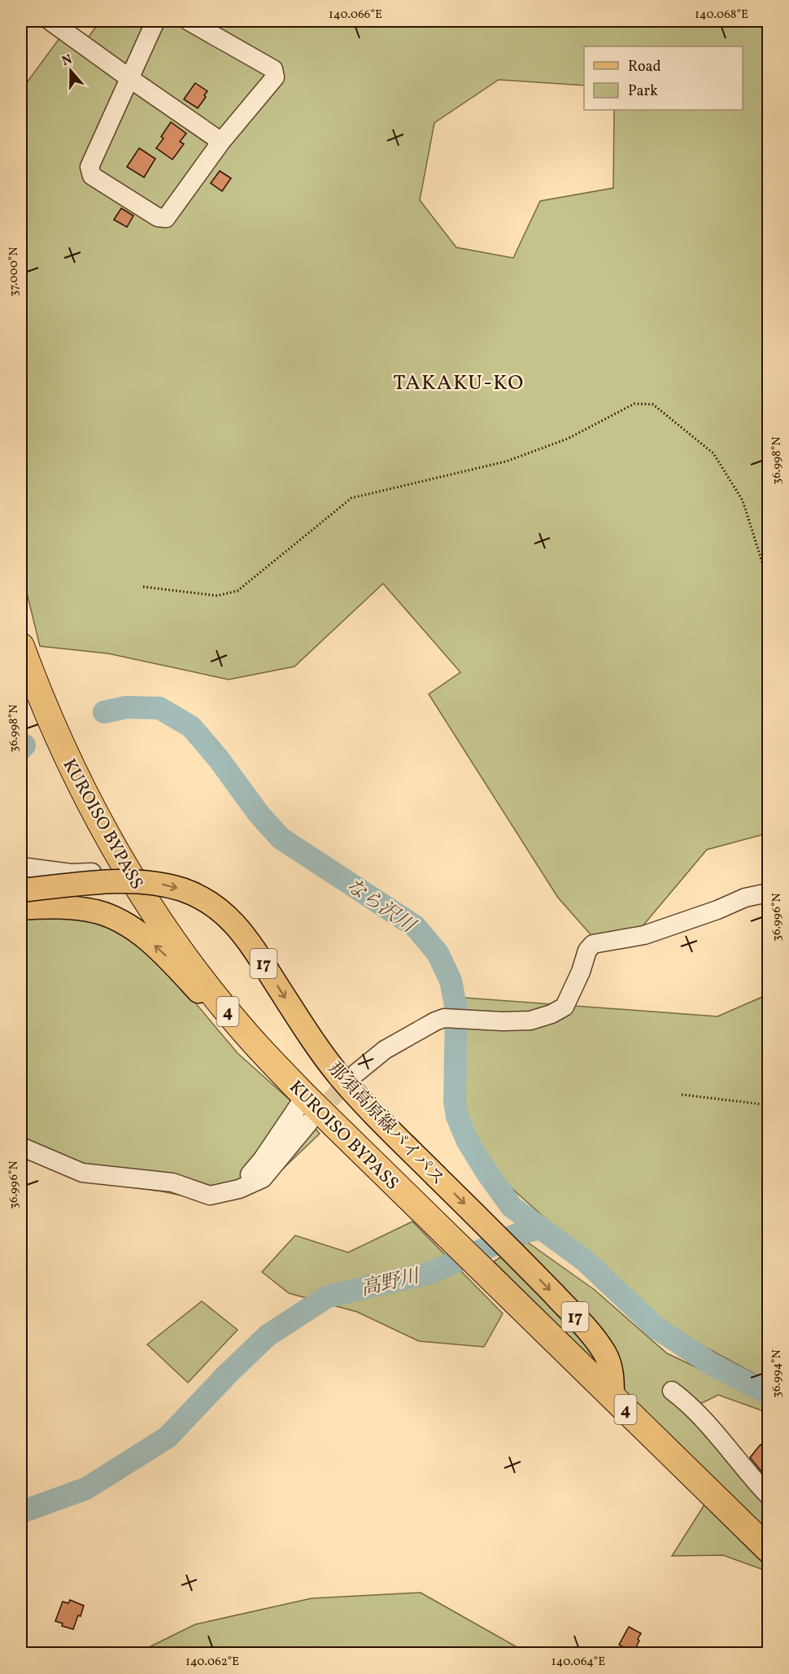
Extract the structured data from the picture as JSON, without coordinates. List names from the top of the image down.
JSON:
{
  "streets": {
    "highway": ["KUROISO BYPASS", "4"],
    "main road": ["17", "那須高原線バイパス"]
  },
  "crossings": [
    ["KUROISO BYPASS", "那須高原線バイパス"]
  ],
  "districts": ["TAKAKU-KO"],
  "water": ["なら沢川", "高野川"],
  "legend": ["Road", "Park"],
  "north": "top",
  "coordinates": [
    "140.066°E",
    "140.068°E",
    "37.000°N",
    "36.998°N",
    "36.996°N",
    "36.994°N",
    "140.062°E",
    "140.064°E"
  ]
}
